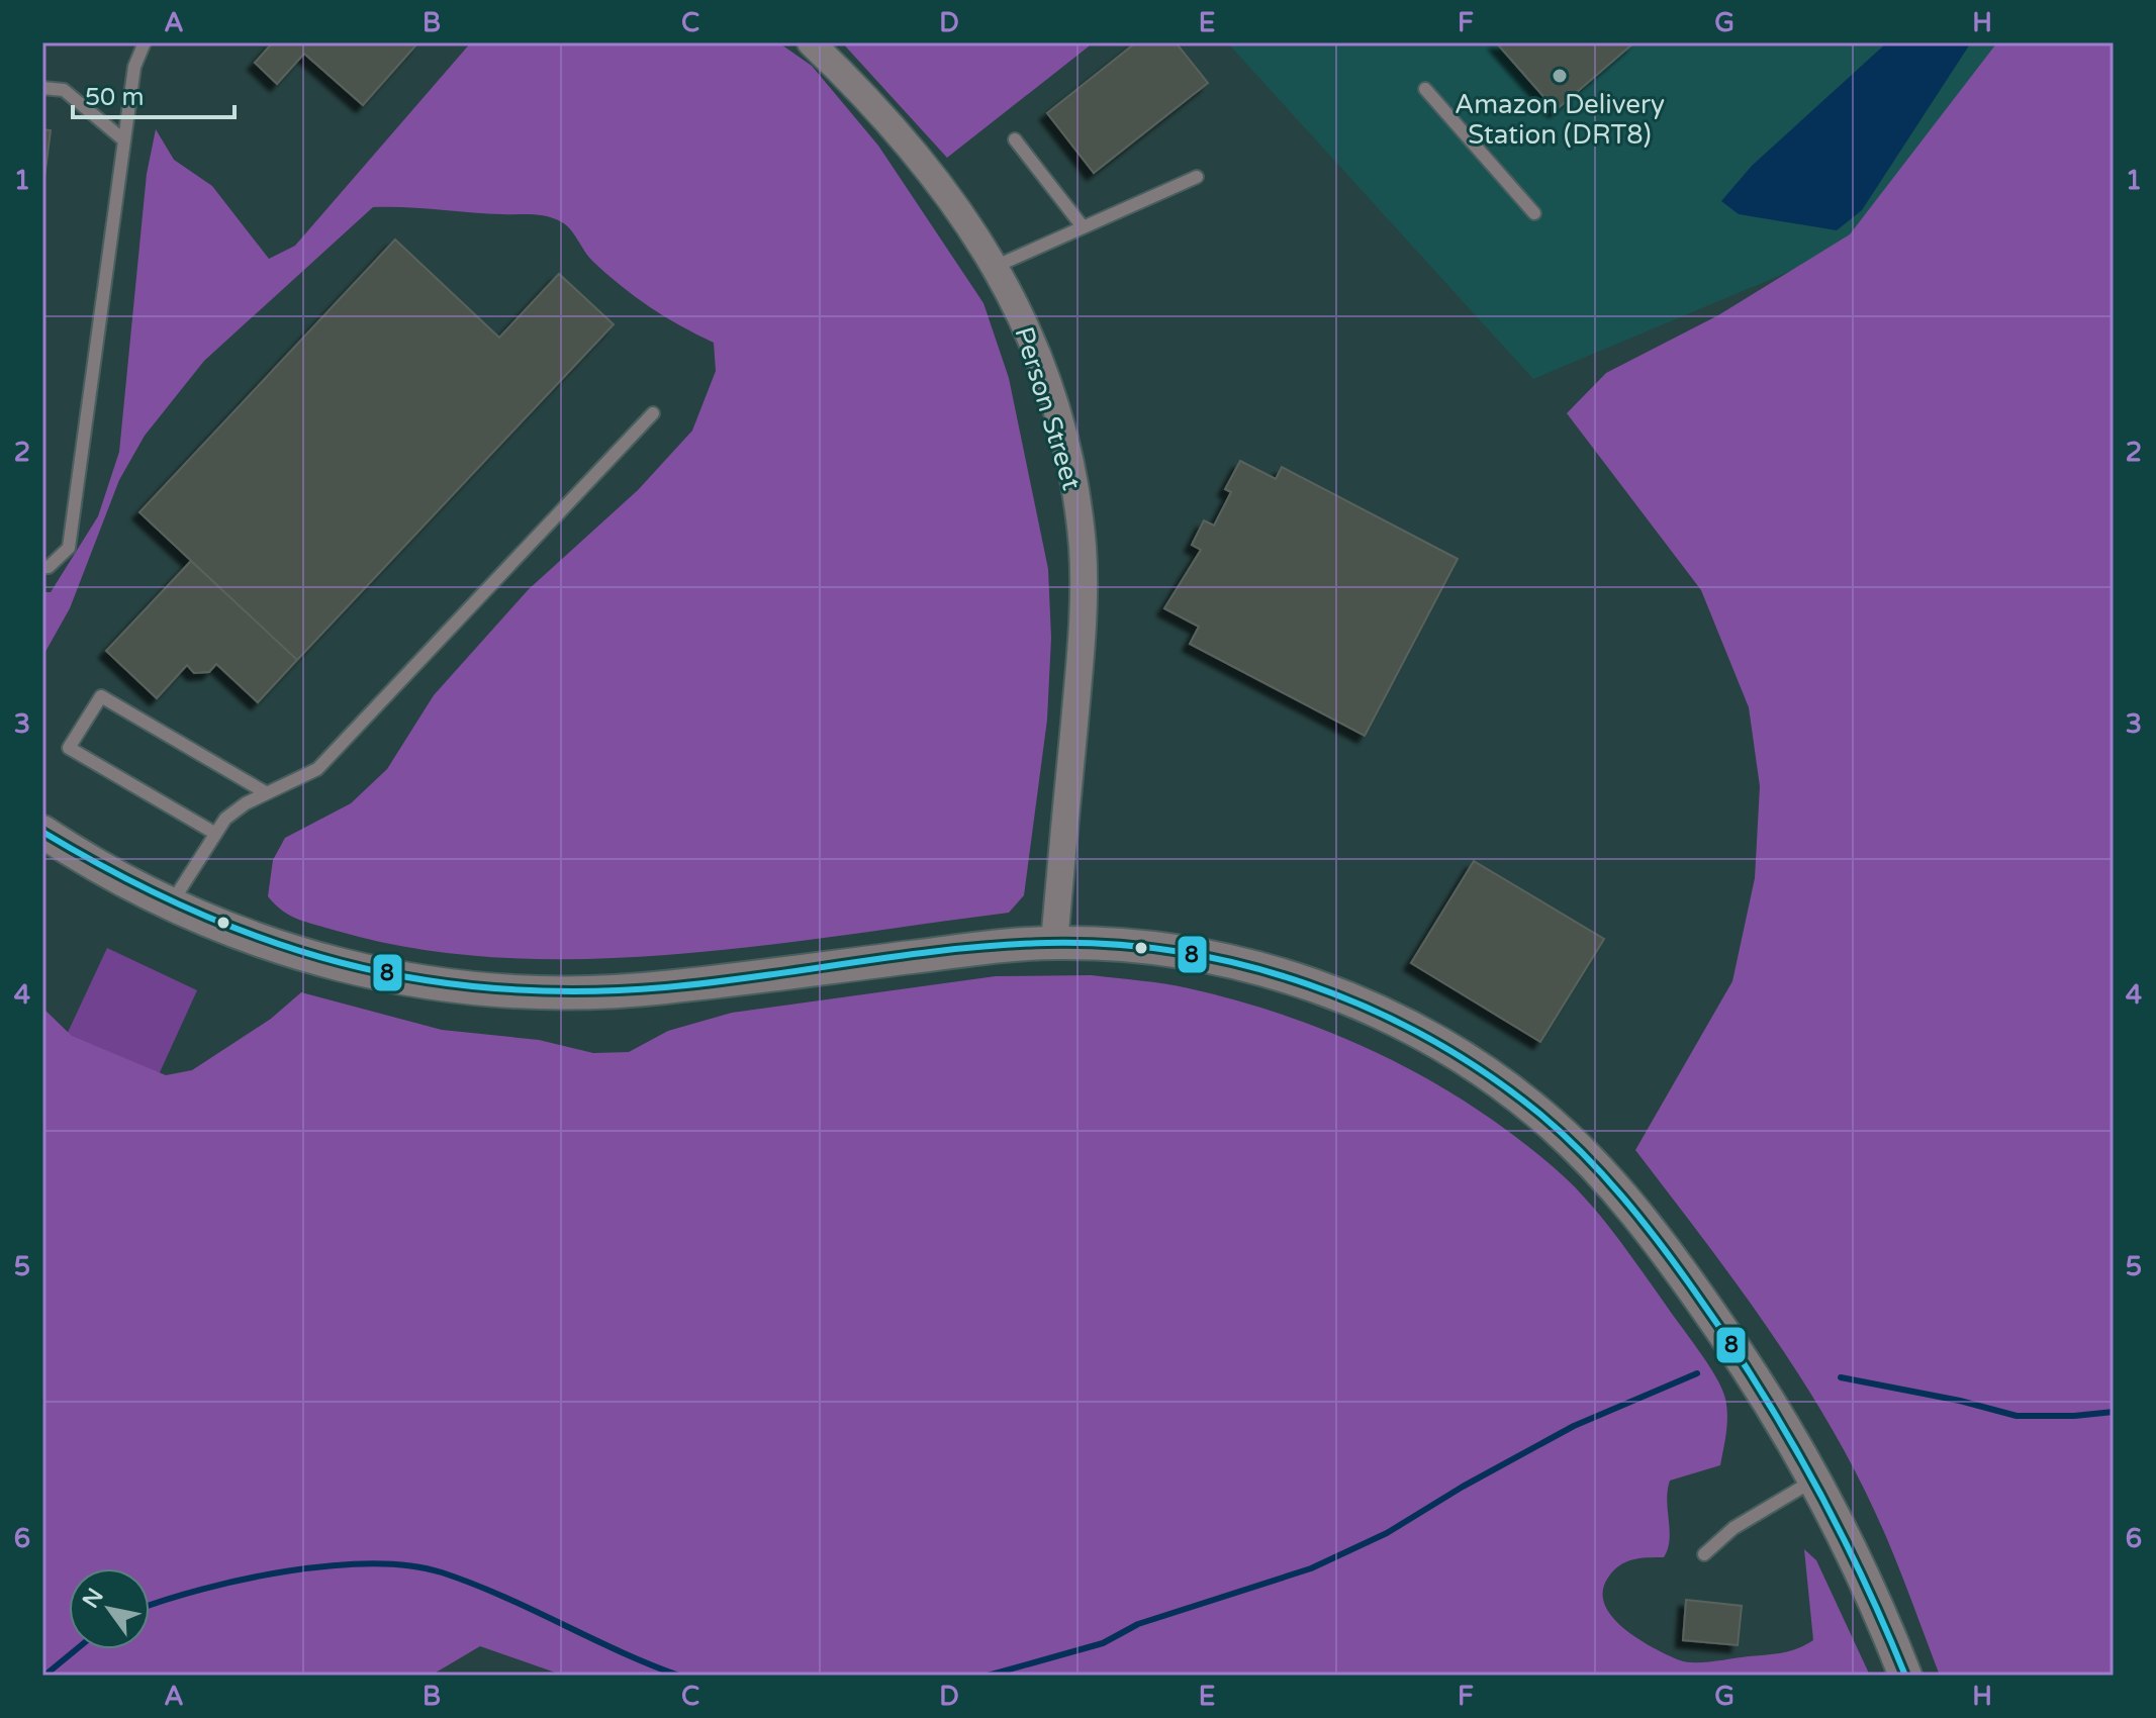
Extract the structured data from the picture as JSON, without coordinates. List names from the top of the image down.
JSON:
{
  "streets": {
    "street": ["Person Street"]
  },
  "places": ["Amazon Delivery Station (DRT8)"],
  "lines": ["transit line 8"],
  "scale_bar": "50 m",
  "north": "top left",
  "grid": {
    "columns": [
      "A",
      "B",
      "C",
      "D",
      "E",
      "F",
      "G",
      "H"
    ],
    "rows": [
      "1",
      "2",
      "3",
      "4",
      "5",
      "6"
    ]
  }
}
